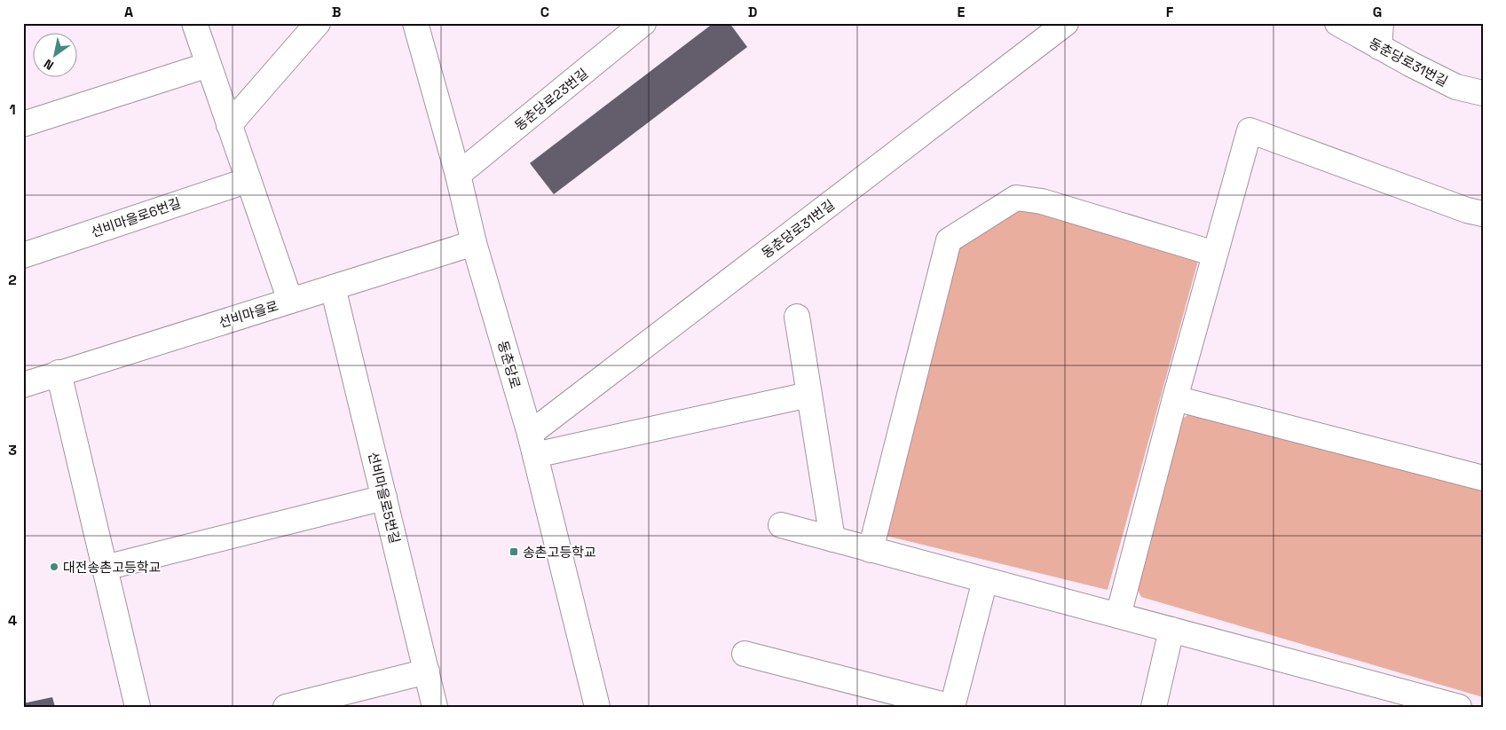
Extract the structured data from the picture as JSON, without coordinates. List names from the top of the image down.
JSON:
{
  "streets": {
    "street": [
      "동춘당로31번길",
      "동춘당로23번길",
      "선비마을로6번길",
      "선비마을로",
      "동춘당로",
      "선비마을로5번길"
    ]
  },
  "crossings": [
    ["동춘당로31번길", "동춘당로"],
    ["동춘당로23번길", "동춘당로"],
    ["선비마을로", "동춘당로"],
    ["선비마을로", "선비마을로5번길"]
  ],
  "places": {
    "transit": ["송촌고등학교"],
    "other": ["대전송촌고등학교"]
  },
  "north": "bottom left",
  "grid": {
    "columns": [
      "A",
      "B",
      "C",
      "D",
      "E",
      "F",
      "G"
    ],
    "rows": [
      "1",
      "2",
      "3",
      "4"
    ]
  }
}
